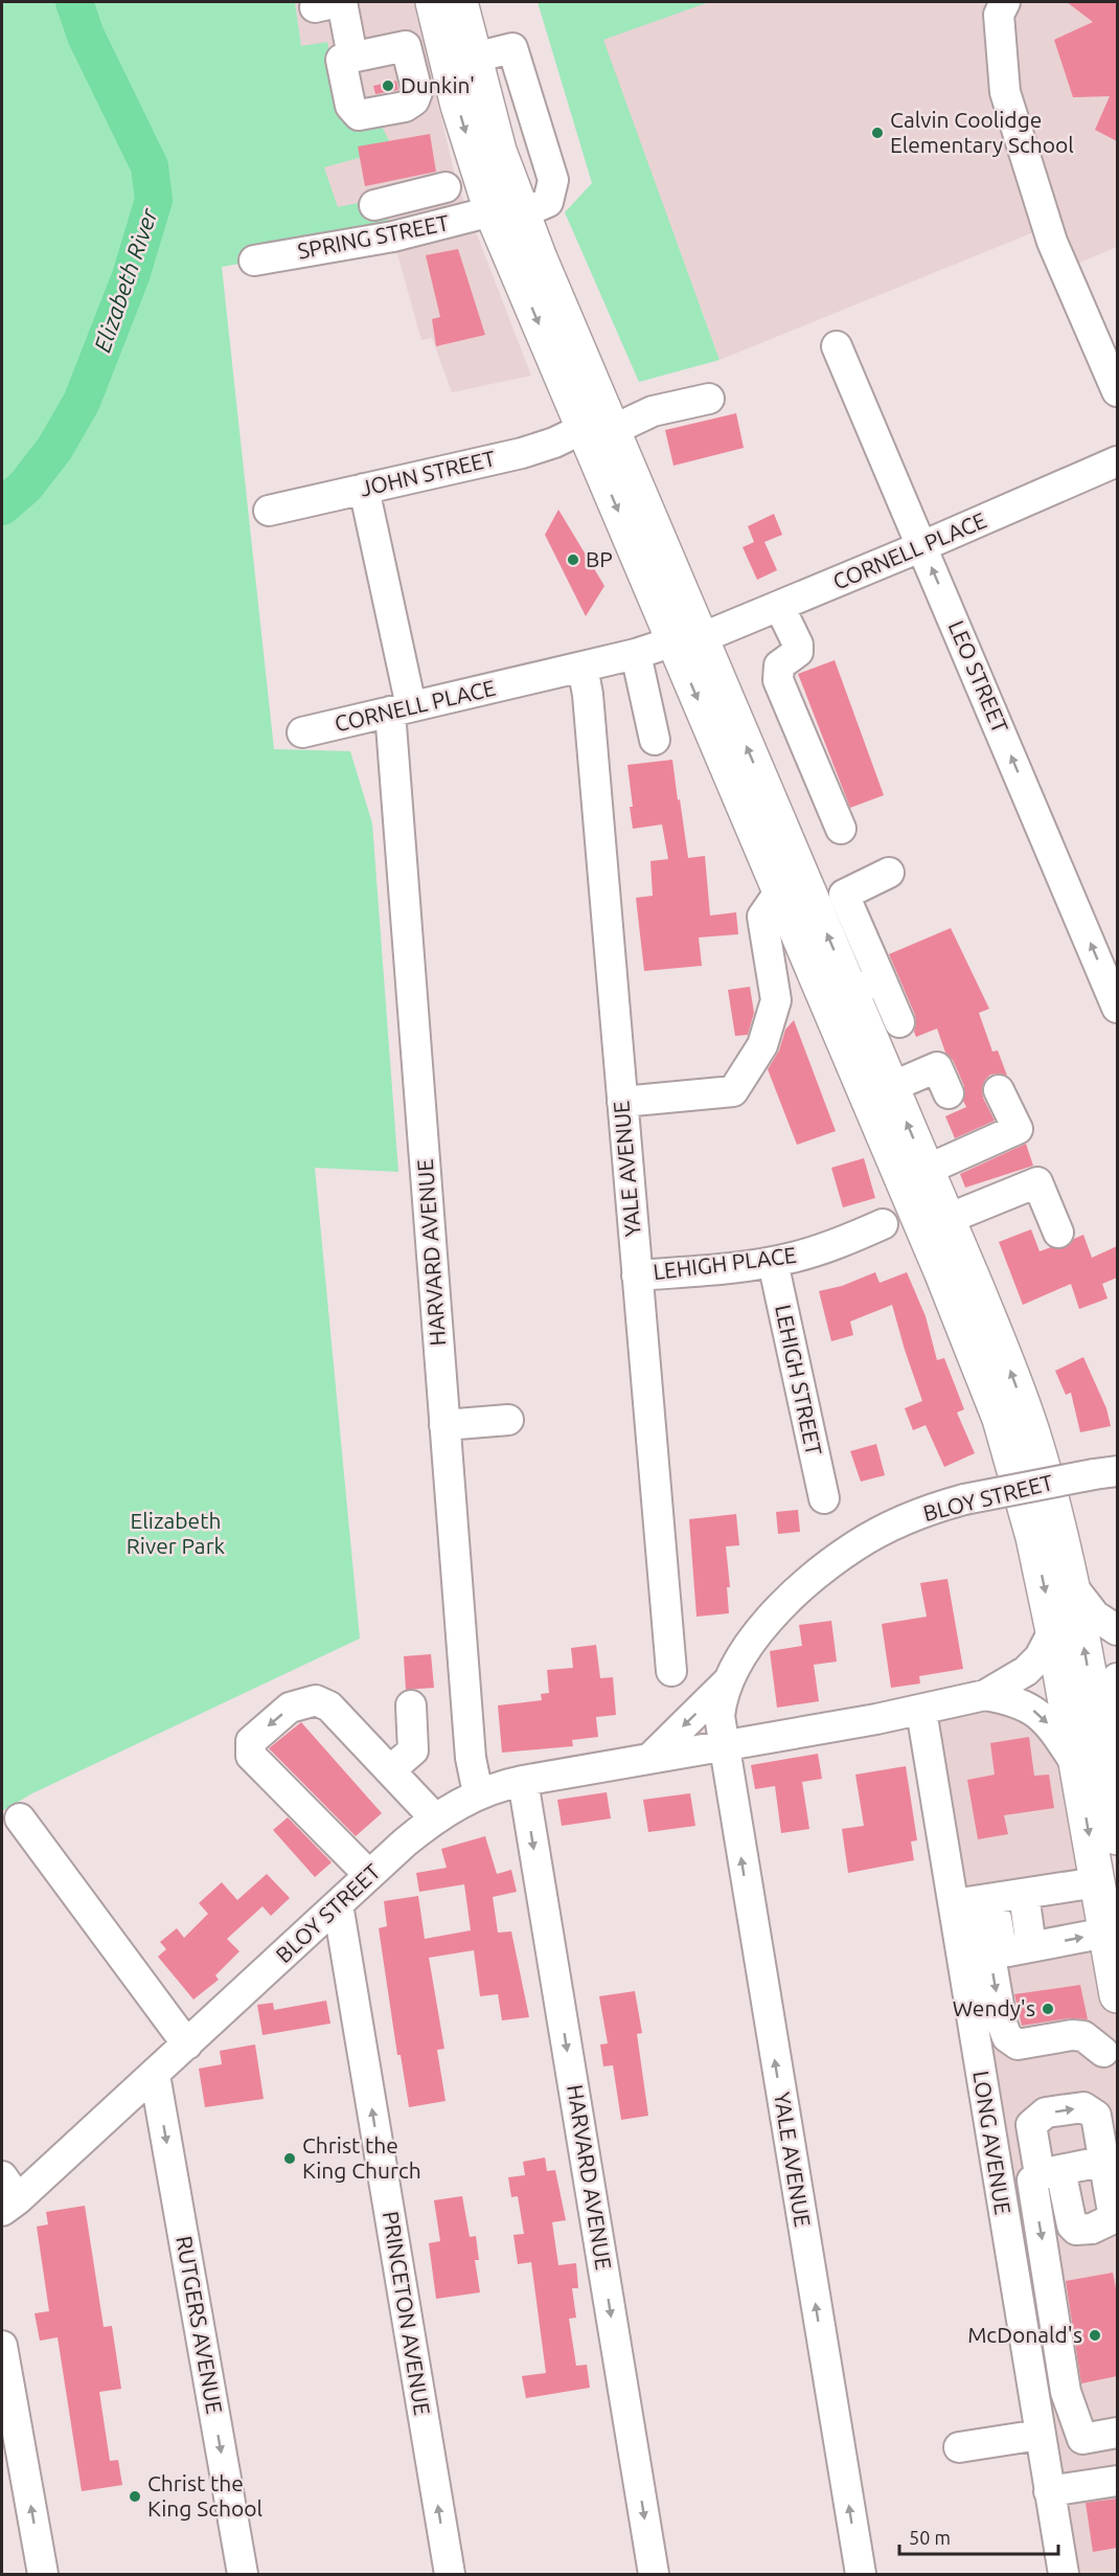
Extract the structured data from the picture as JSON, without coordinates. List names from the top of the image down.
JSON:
{
  "streets": {
    "street": [
      "SPRING STREET",
      "JOHN STREET",
      "CORNELL PLACE",
      "LEO STREET",
      "YALE AVENUE",
      "HARVARD AVENUE",
      "LEHIGH PLACE",
      "LEHIGH STREET",
      "BLOY STREET",
      "LONG AVENUE",
      "PRINCETON AVENUE",
      "RUTGERS AVENUE"
    ]
  },
  "crossings": [
    ["JOHN STREET", "HARVARD AVENUE"],
    ["CORNELL PLACE", "LEO STREET"],
    ["CORNELL PLACE", "YALE AVENUE"],
    ["CORNELL PLACE", "HARVARD AVENUE"],
    ["YALE AVENUE", "LEHIGH PLACE"],
    ["YALE AVENUE", "BLOY STREET"],
    ["HARVARD AVENUE", "BLOY STREET"],
    ["LEHIGH PLACE", "LEHIGH STREET"],
    ["BLOY STREET", "LONG AVENUE"],
    ["BLOY STREET", "PRINCETON AVENUE"],
    ["BLOY STREET", "RUTGERS AVENUE"]
  ],
  "one_way": ["HARVARD AVENUE", "PRINCETON AVENUE"],
  "water": ["Elizabeth River"],
  "parks": ["Elizabeth River Park"],
  "places": [
    "Dunkin'",
    "Calvin Coolidge Elementary School",
    "BP",
    "Wendy's",
    "Christ the King Church",
    "McDonald's",
    "Christ the King School"
  ],
  "scale_bar": "50 m"
}
